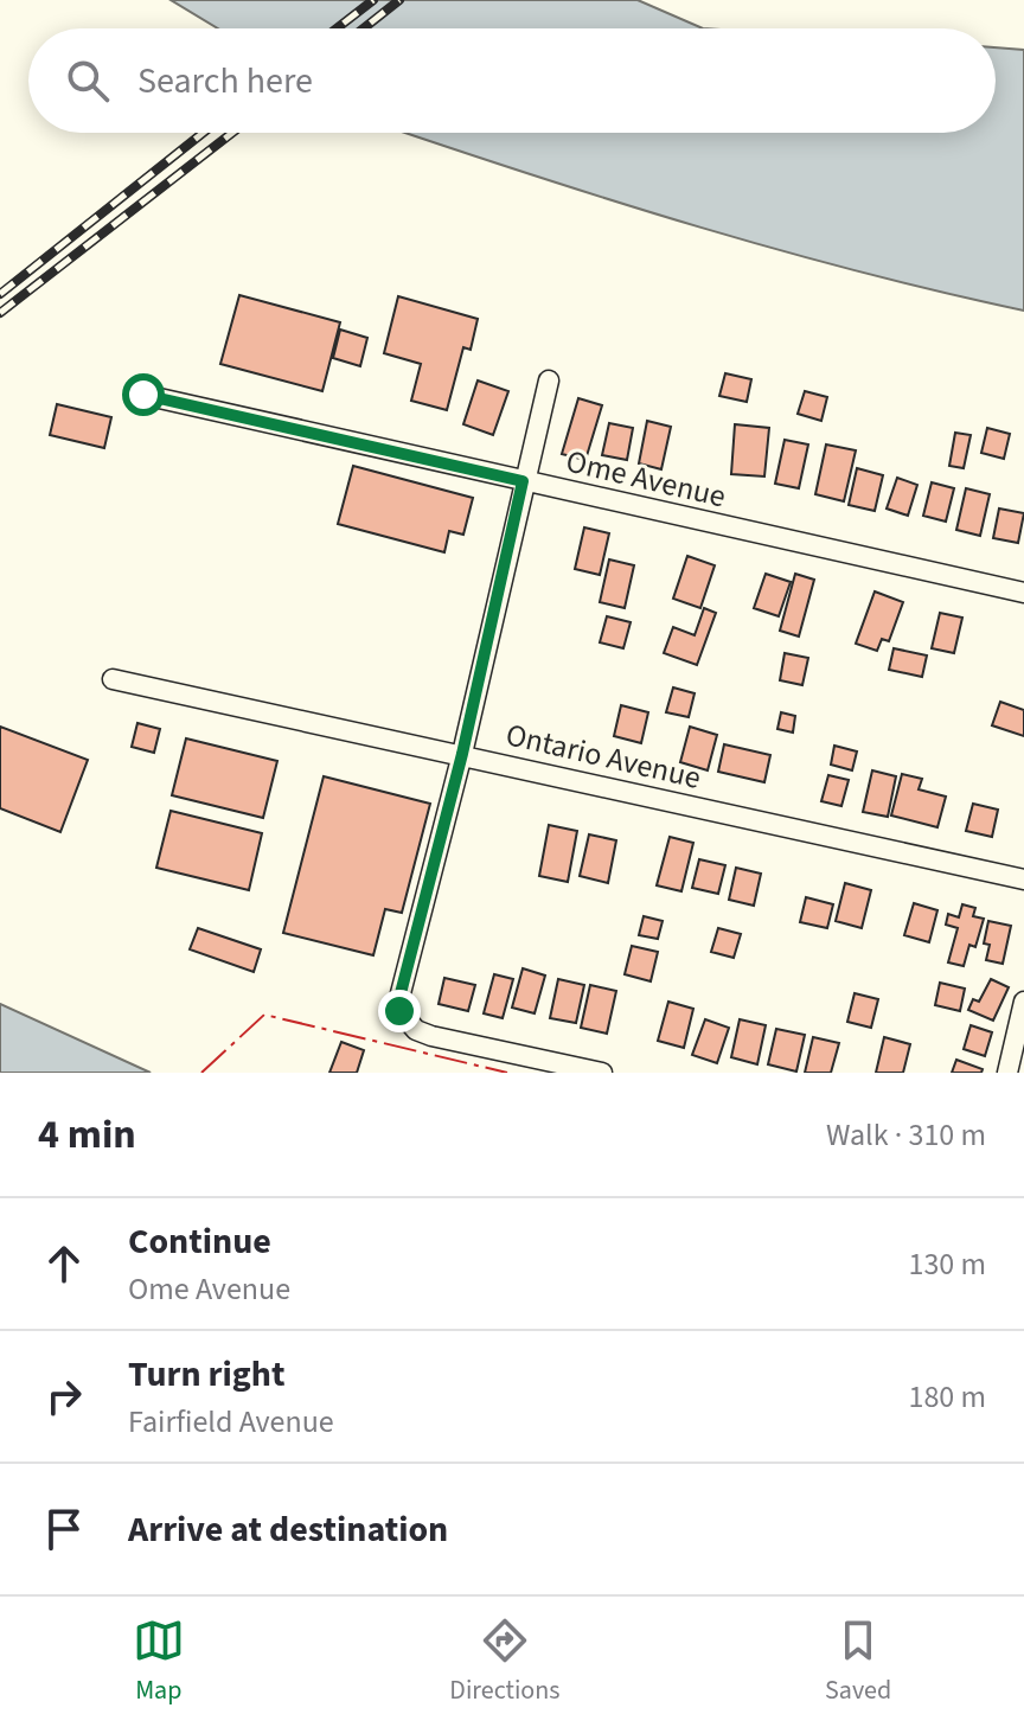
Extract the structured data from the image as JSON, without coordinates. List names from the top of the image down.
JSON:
{
  "streets": {
    "street": ["Ome Avenue", "Ontario Avenue"]
  },
  "page": {
    "search": "Search here",
    "heading": ["4 min", "Walk · 310 m"],
    "list": [
      ["Continue", "Ome Avenue", "130 m"],
      ["Turn right", "Fairfield Avenue", "180 m"],
      "Arrive at destination"
    ],
    "nav": ["Map", "Directions", "Saved"]
  }
}
